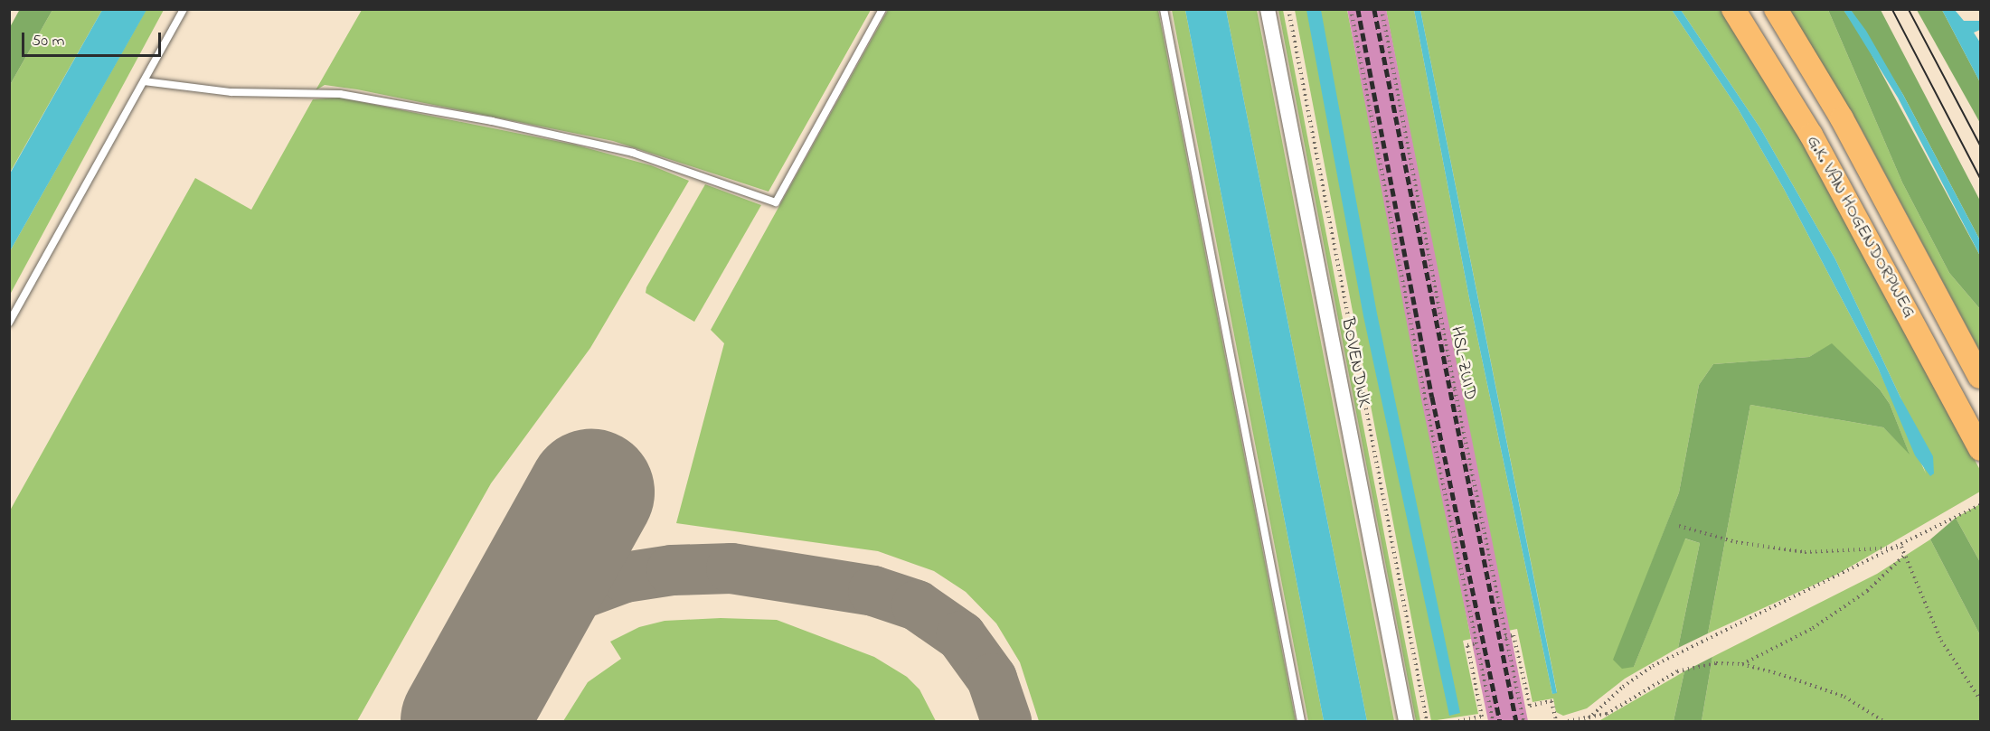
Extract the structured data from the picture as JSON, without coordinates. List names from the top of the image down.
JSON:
{
  "streets": {
    "main road": ["G.K. VAN HOGENDORPWEG"],
    "street": ["BOVENDIJK"],
    "path": ["HSL-ZUID"]
  },
  "scale_bar": "50 m"
}
